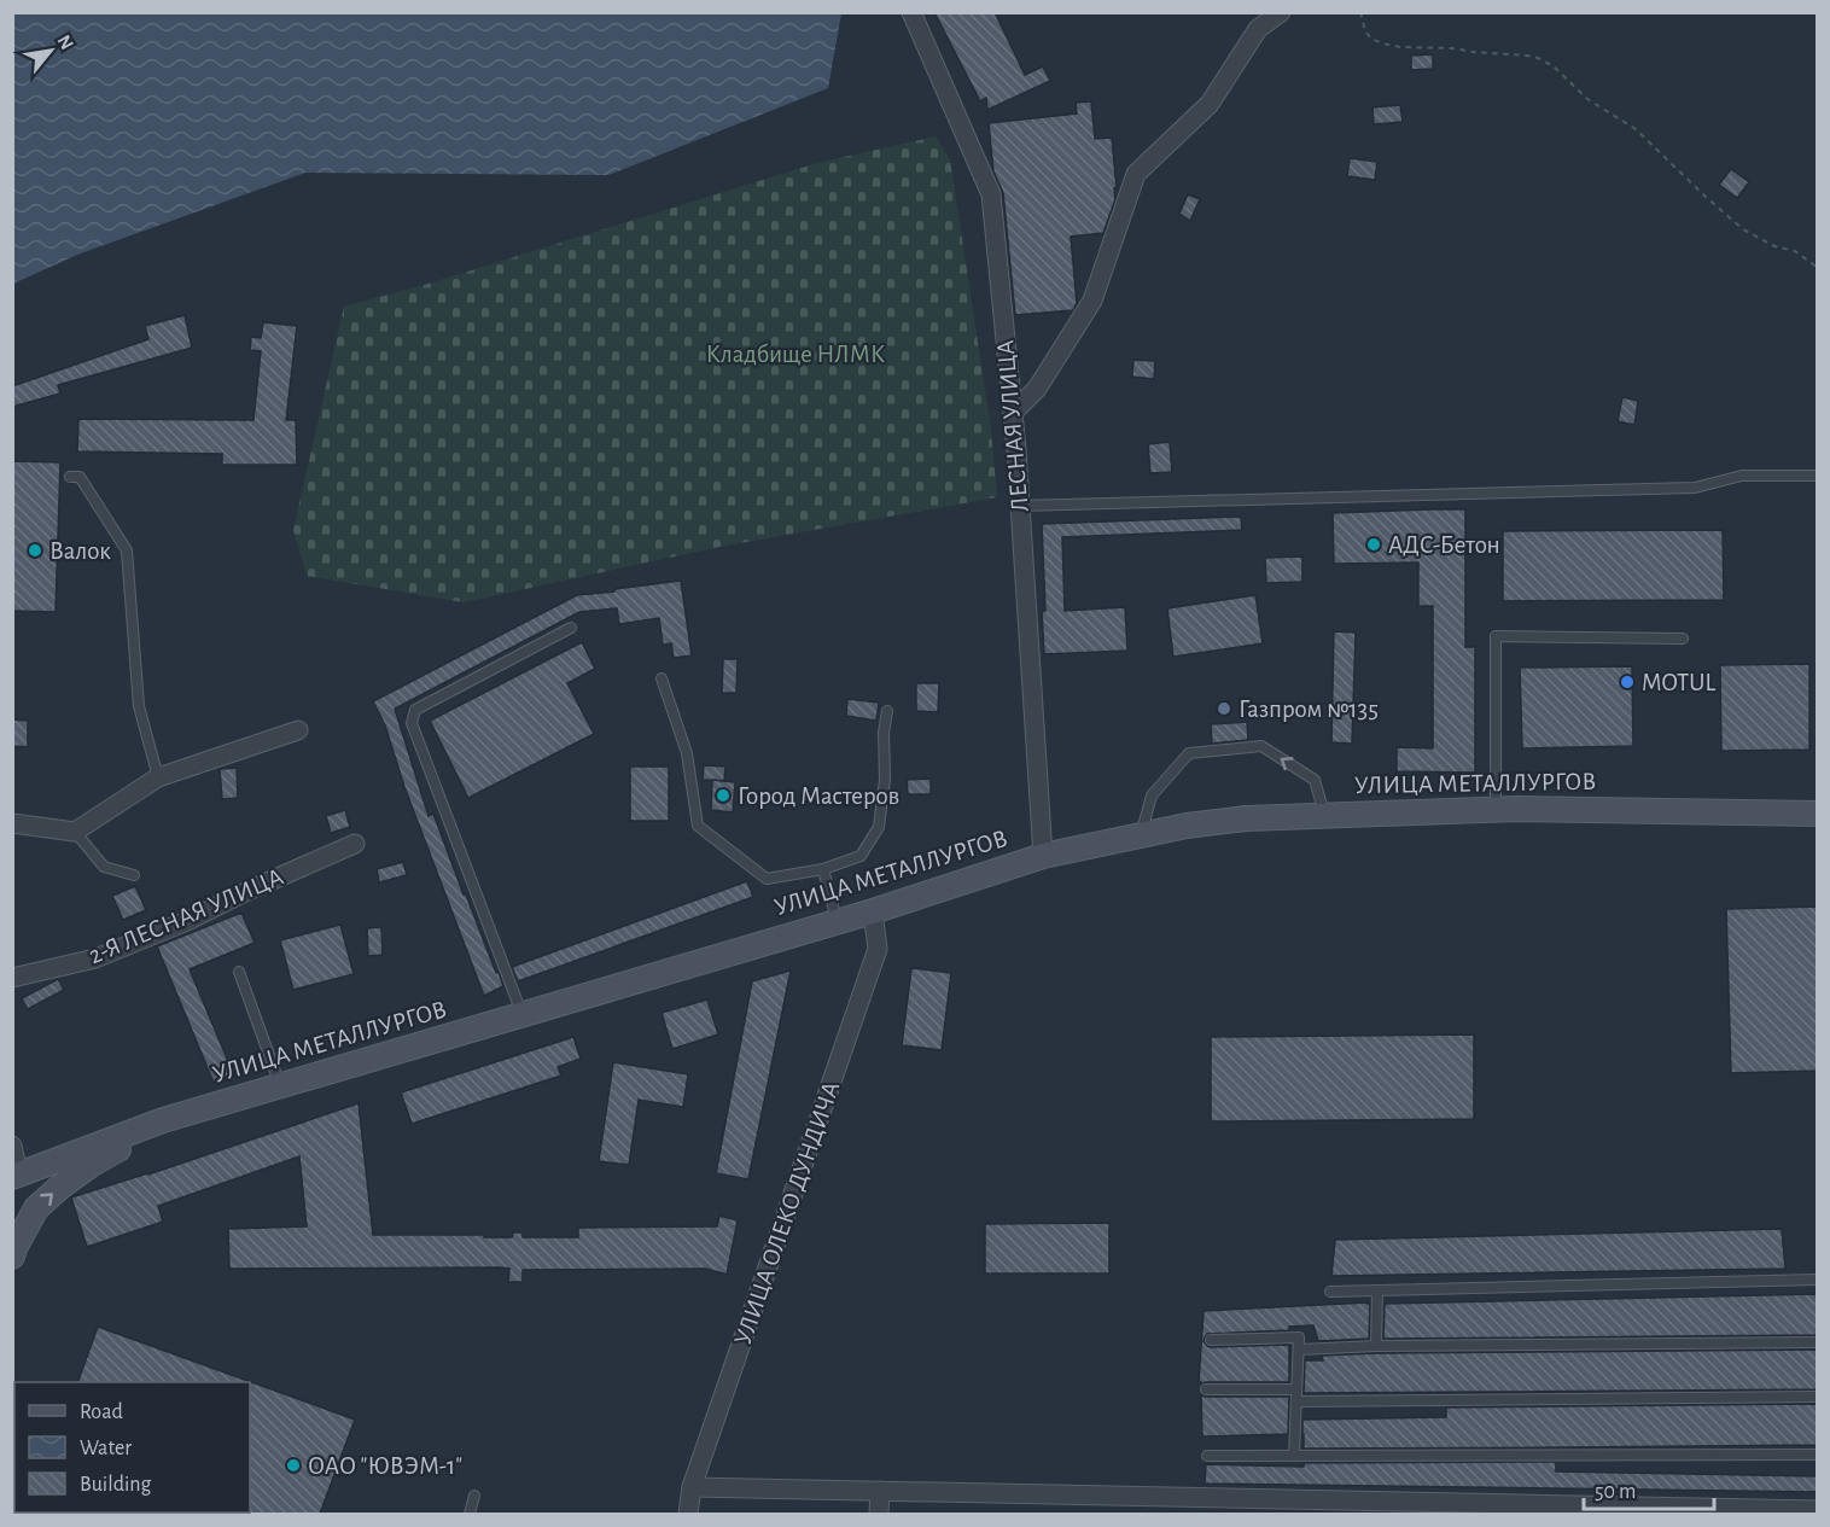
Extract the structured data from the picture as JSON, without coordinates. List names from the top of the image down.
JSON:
{
  "streets": {
    "main road": ["УЛИЦА МЕТАЛЛУРГОВ"],
    "street": ["ЛЕСНАЯ УЛИЦА", "2-Я ЛЕСНАЯ УЛИЦА", "УЛИЦА ОЛЕКО ДУНДИЧА"]
  },
  "crossings": [
    ["ЛЕСНАЯ УЛИЦА", "УЛИЦА МЕТАЛЛУРГОВ"],
    ["УЛИЦА МЕТАЛЛУРГОВ", "УЛИЦА ОЛЕКО ДУНДИЧА"]
  ],
  "parks": ["Кладбище НЛМК"],
  "places": [
    "АДС-Бетон",
    "Валок",
    "MOTUL",
    "Газпром №135",
    "Город Мастеров",
    "ОАО \"ЮВЭМ-1\""
  ],
  "legend": ["Road", "Water", "Building"],
  "scale_bar": "50 m",
  "north": "top right"
}
